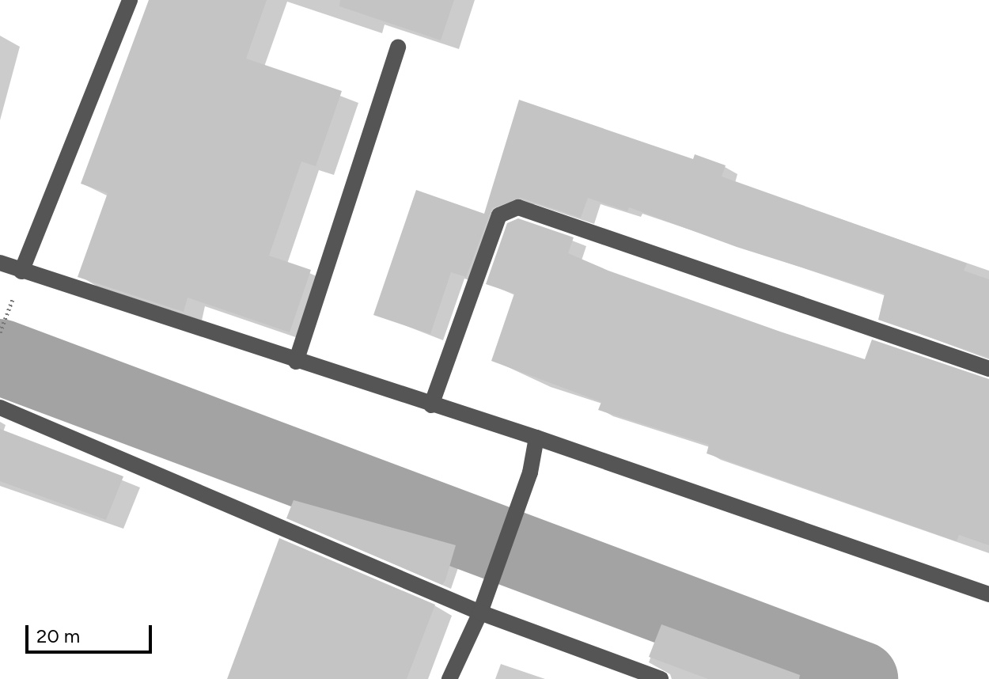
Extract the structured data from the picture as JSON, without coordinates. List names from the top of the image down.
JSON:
{
  "scale_bar": "20 m"
}
